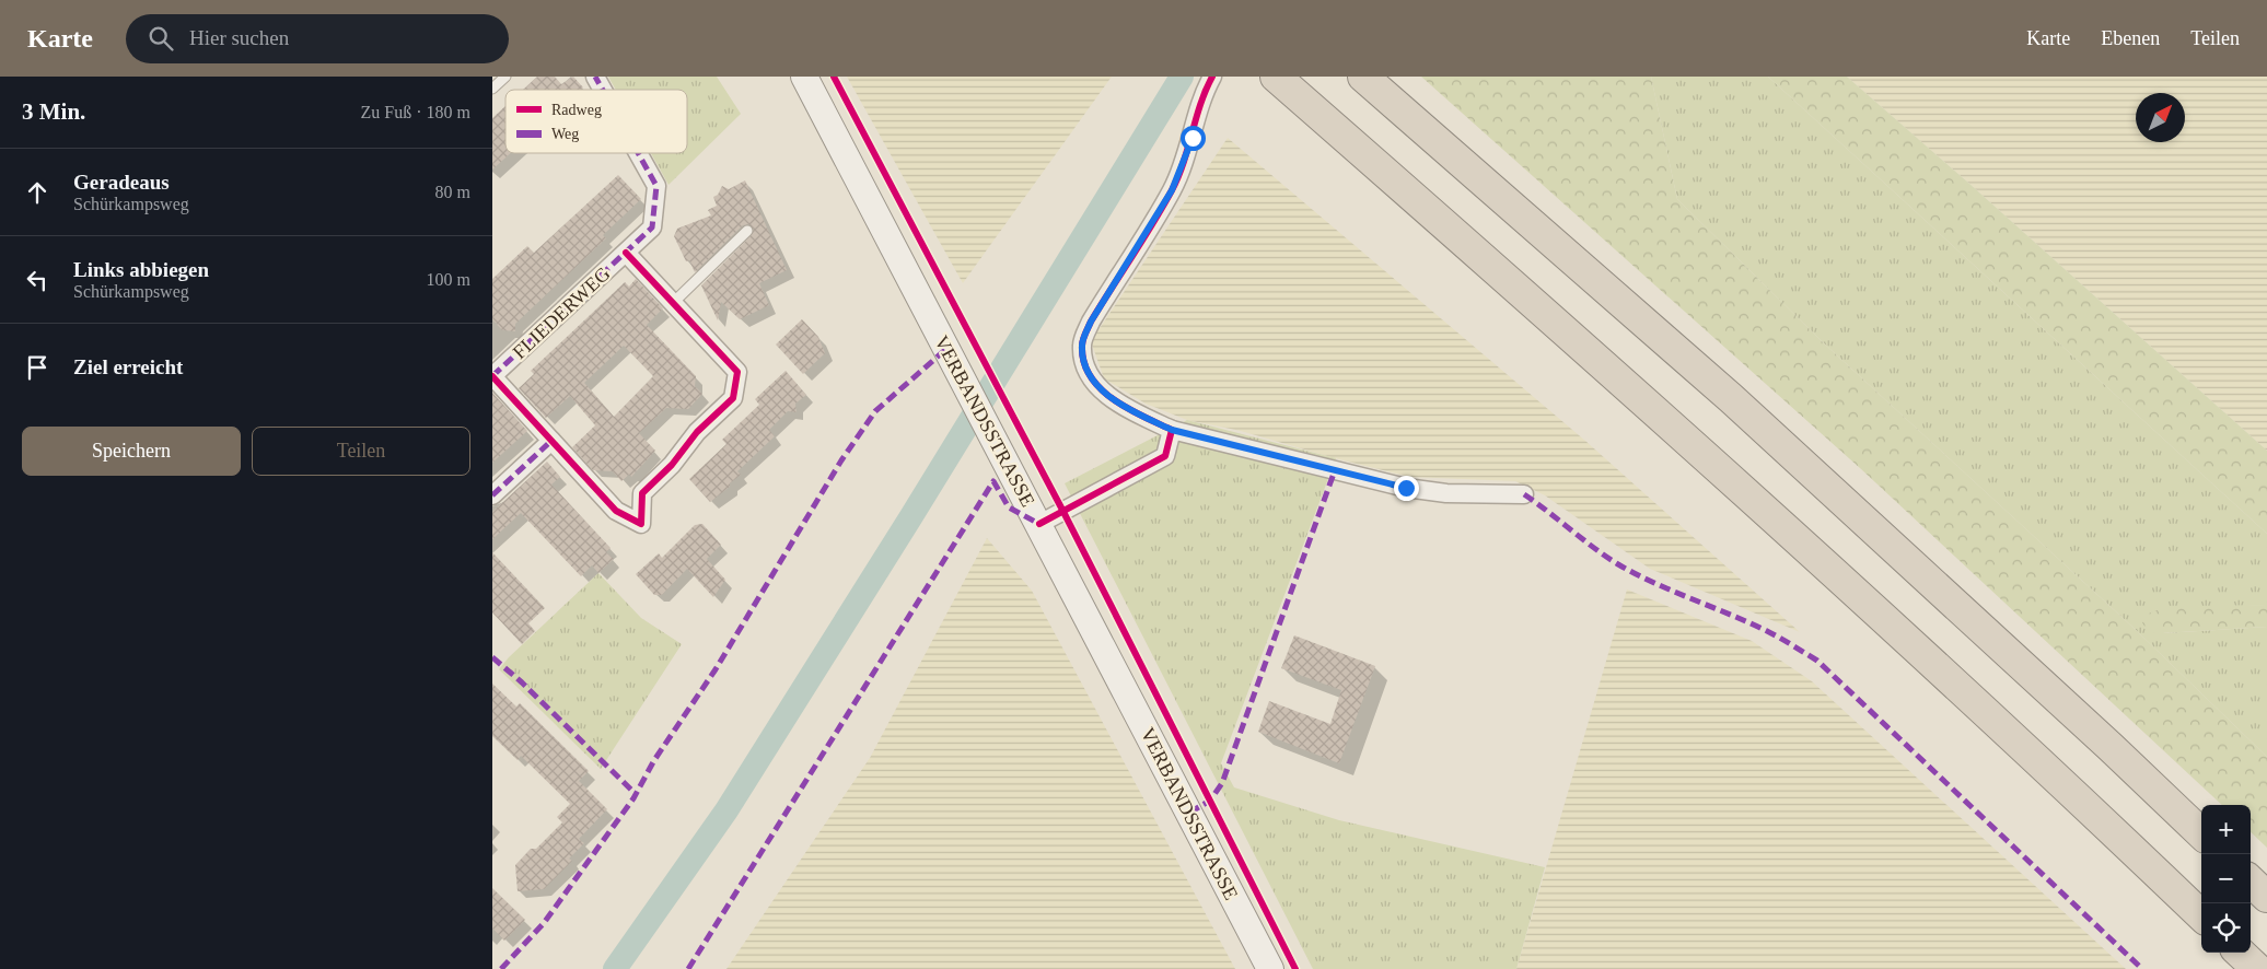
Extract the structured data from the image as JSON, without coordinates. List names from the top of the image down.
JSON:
{
  "streets": {
    "main road": ["VERBANDSSTRASSE"],
    "street": ["FLIEDERWEG"]
  },
  "legend": ["Radweg", "Weg"],
  "north": "top right",
  "page": {
    "header": "Karte",
    "search": "Hier suchen",
    "nav": ["Karte", "Ebenen", "Teilen"],
    "heading": ["3 Min.", "Zu Fuß · 180 m"],
    "list": [
      ["Geradeaus", "Schürkampsweg", "80 m"],
      ["Links abbiegen", "Schürkampsweg", "100 m"],
      "Ziel erreicht"
    ],
    "buttons": ["Speichern", "Teilen"],
    "map_buttons": ["+", "−"]
  }
}
